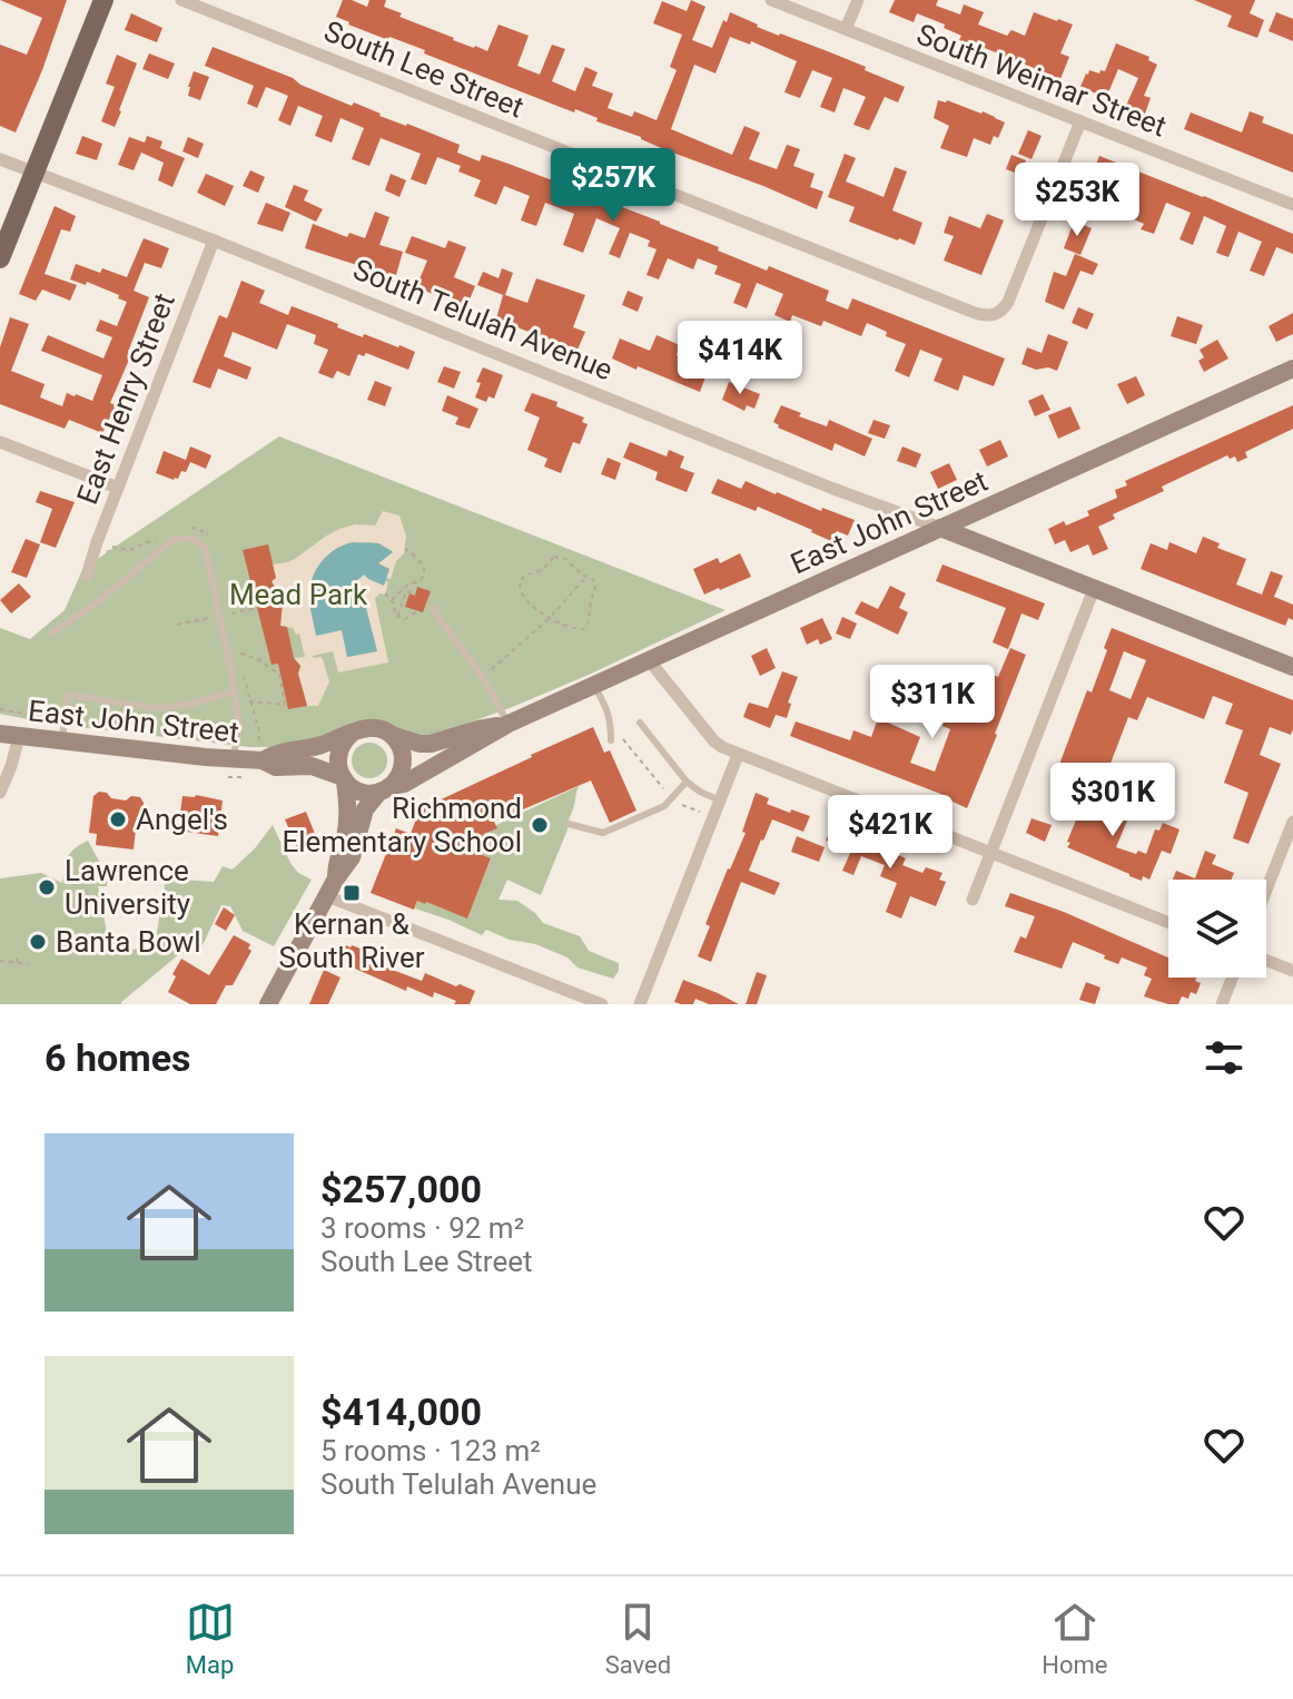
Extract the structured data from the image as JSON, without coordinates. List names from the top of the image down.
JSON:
{
  "streets": {
    "street": [
      "South Lee Street",
      "South Weimar Street",
      "South Telulah Avenue",
      "East Henry Street",
      "East John Street"
    ]
  },
  "crossings": [
    ["South Lee Street", "South Weimar Street"],
    ["South Telulah Avenue", "East Henry Street"],
    ["South Telulah Avenue", "East John Street"]
  ],
  "parks": ["Mead Park"],
  "places": {
    "other": [
      "Angel's",
      "Richmond Elementary School",
      "Lawrence University",
      "Banta Bowl"
    ],
    "transit": ["Kernan & South River"]
  },
  "page": {
    "price": [
      "$257K",
      "$253K",
      "$414K",
      "$311K",
      "$301K",
      "$421K"
    ],
    "heading": "6 homes",
    "list": [
      {
        "name": "$257,000",
        "note": "3 rooms · 92 m² · South Lee Street"
      },
      {
        "name": "$414,000",
        "note": "5 rooms · 123 m² · South Telulah Avenue"
      }
    ],
    "tabs": ["Map", "Saved", "Home"]
  }
}
